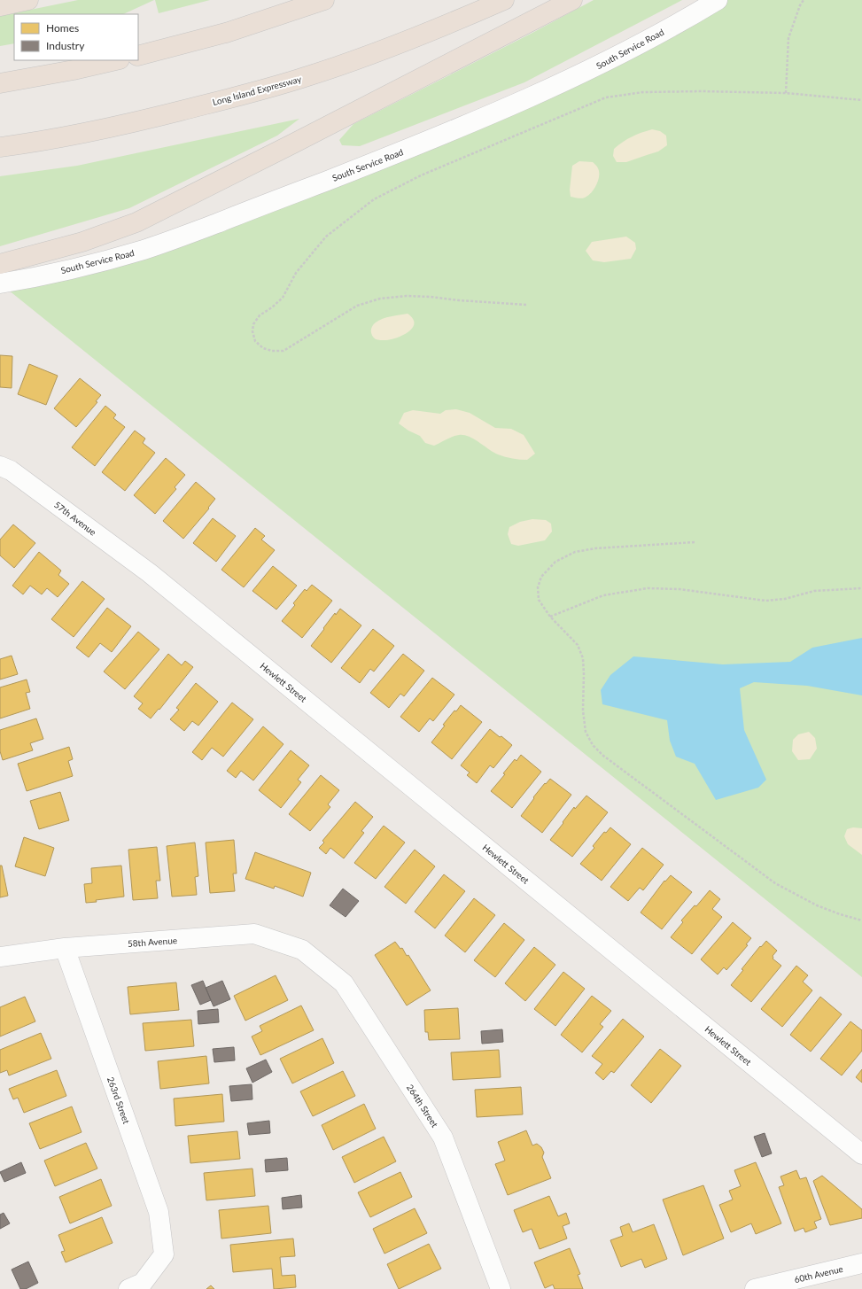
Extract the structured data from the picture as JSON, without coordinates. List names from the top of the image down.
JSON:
{
  "streets": {
    "highway": ["Long Island Expressway"],
    "street": [
      "South Service Road",
      "57th Avenue",
      "Hewlett Street",
      "58th Avenue",
      "263rd Street",
      "264th Street",
      "60th Avenue"
    ]
  },
  "crossings": [
    ["57th Avenue", "Hewlett Street"],
    ["58th Avenue", "263rd Street"],
    ["58th Avenue", "264th Street"]
  ],
  "legend": ["Homes", "Industry"]
}
